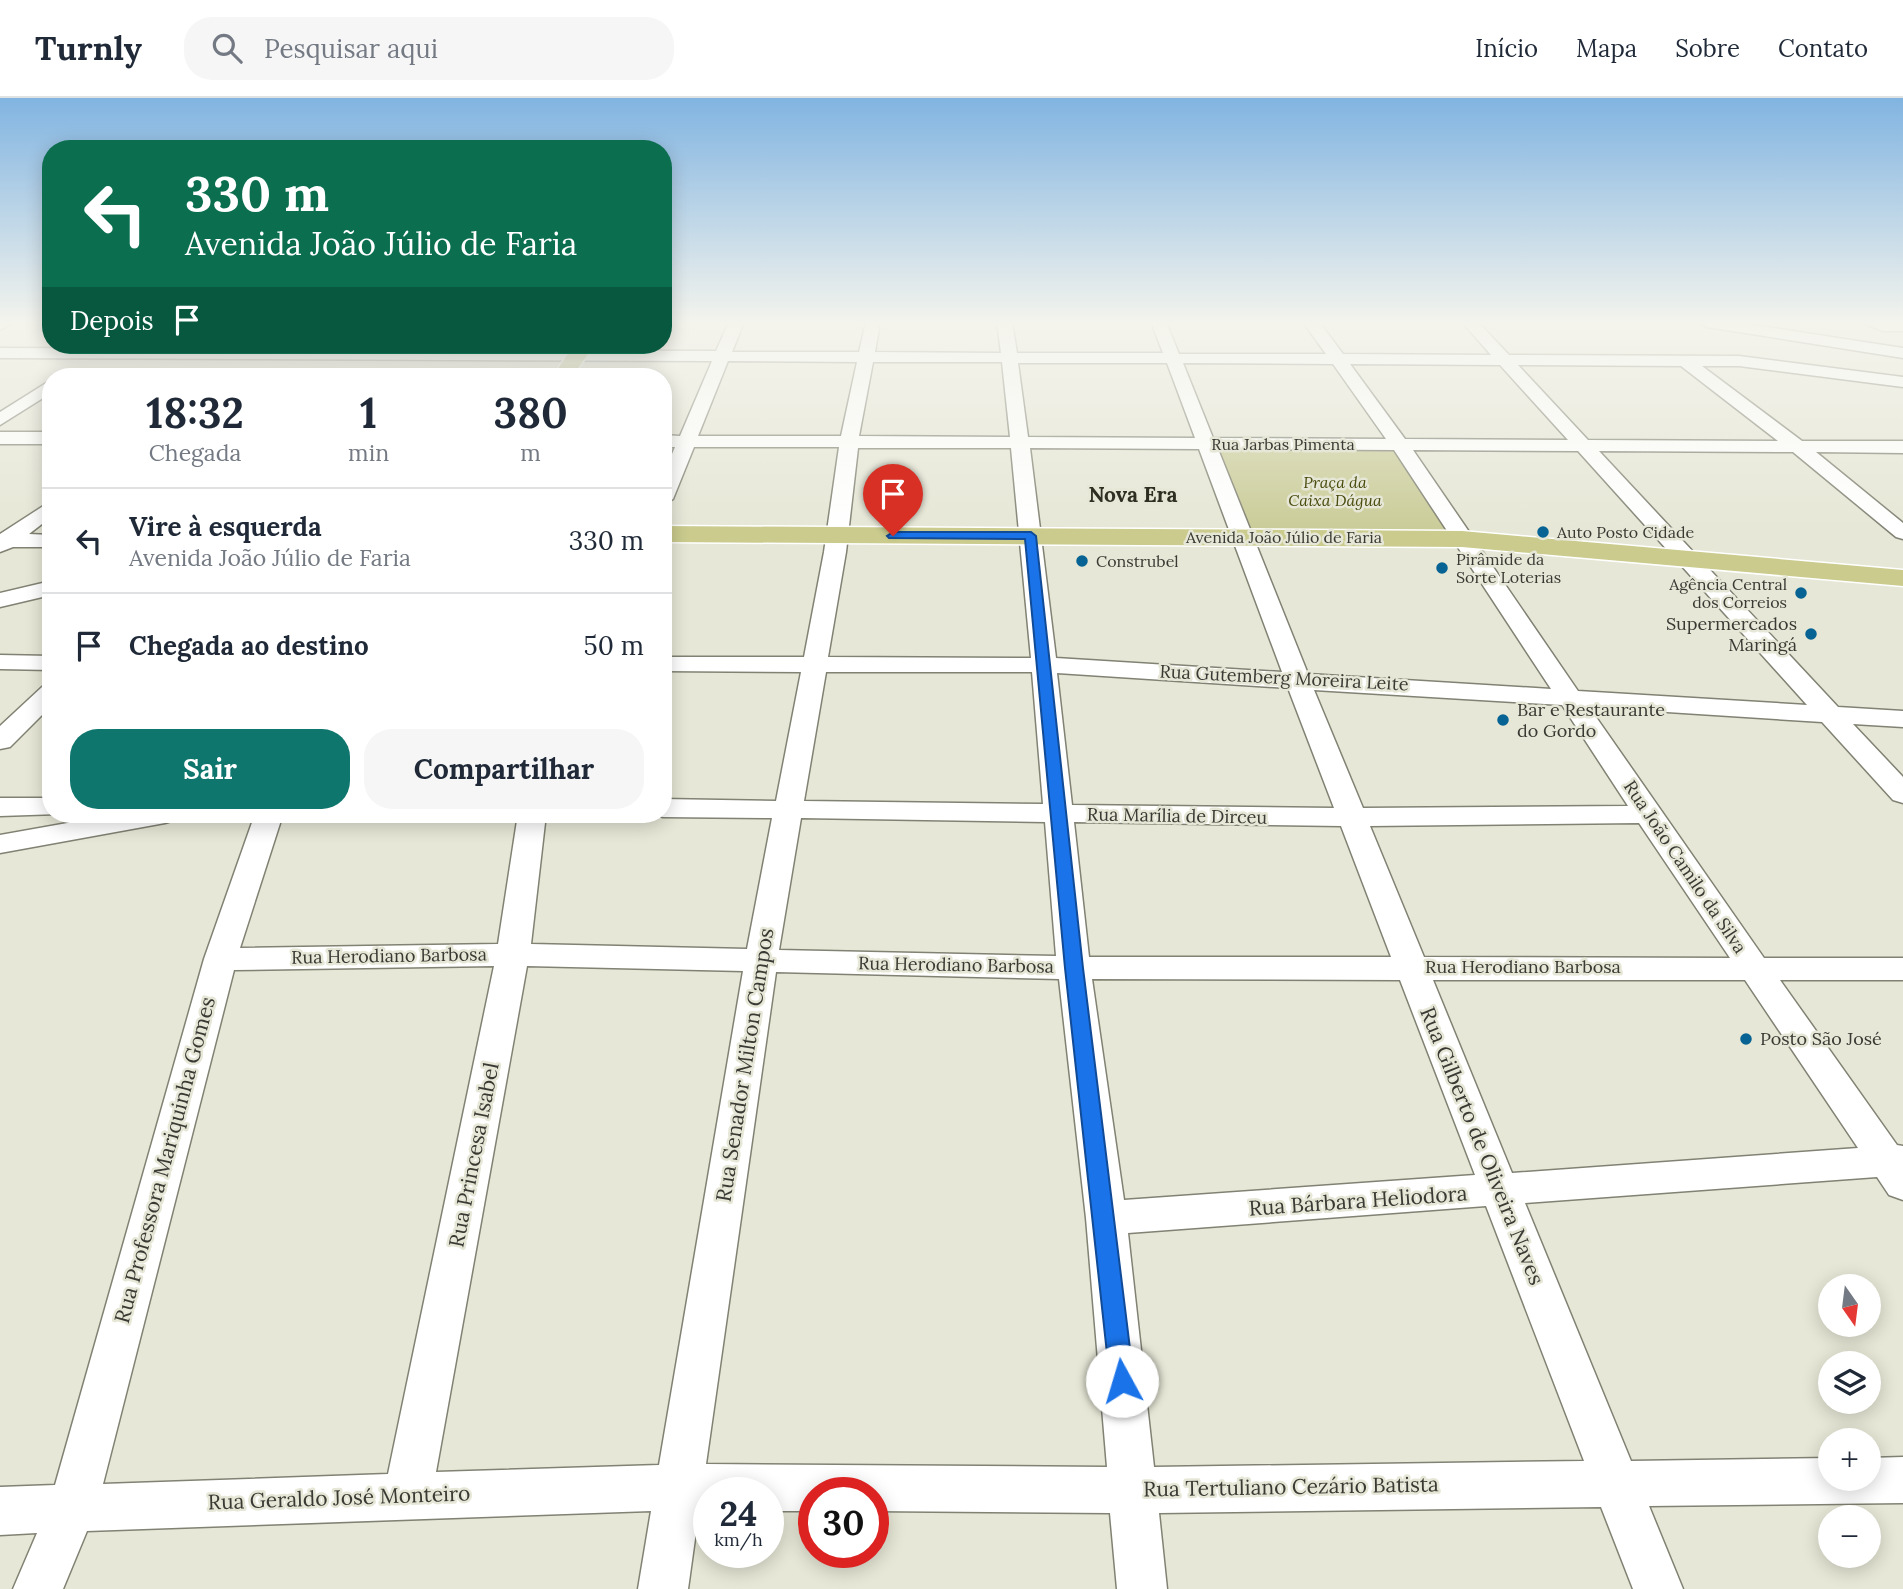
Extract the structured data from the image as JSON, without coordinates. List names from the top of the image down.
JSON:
{
  "streets": {
    "main road": ["Avenida João Júlio de Faria"],
    "street": [
      "Rua Jarbas Pimenta",
      "Rua Gutemberg Moreira Leite",
      "Rua Marília de Dirceu",
      "Rua João Camilo da Silva",
      "Rua Herodiano Barbosa",
      "Rua Senador Milton Campos",
      "Rua Gilberto de Oliveira Naves",
      "Rua Princesa Isabel",
      "Rua Professora Mariquinha Gomes",
      "Rua Bárbara Heliodora",
      "Rua Tertuliano Cezário Batista",
      "Rua Geraldo José Monteiro"
    ]
  },
  "crossings": [
    ["Rua Jarbas Pimenta", "Rua João Camilo da Silva"],
    ["Rua Jarbas Pimenta", "Rua Senador Milton Campos"],
    ["Rua Jarbas Pimenta", "Rua Gilberto de Oliveira Naves"],
    ["Avenida João Júlio de Faria", "Rua João Camilo da Silva"],
    ["Avenida João Júlio de Faria", "Rua Senador Milton Campos"],
    ["Avenida João Júlio de Faria", "Rua Gilberto de Oliveira Naves"],
    ["Rua Gutemberg Moreira Leite", "Rua João Camilo da Silva"],
    ["Rua Gutemberg Moreira Leite", "Rua Senador Milton Campos"],
    ["Rua Gutemberg Moreira Leite", "Rua Gilberto de Oliveira Naves"],
    ["Rua Marília de Dirceu", "Rua João Camilo da Silva"],
    ["Rua Marília de Dirceu", "Rua Senador Milton Campos"],
    ["Rua Marília de Dirceu", "Rua Gilberto de Oliveira Naves"],
    ["Rua João Camilo da Silva", "Rua Herodiano Barbosa"],
    ["Rua João Camilo da Silva", "Rua Bárbara Heliodora"],
    ["Rua Herodiano Barbosa", "Rua Senador Milton Campos"],
    ["Rua Herodiano Barbosa", "Rua Gilberto de Oliveira Naves"],
    ["Rua Herodiano Barbosa", "Rua Princesa Isabel"],
    ["Rua Herodiano Barbosa", "Rua Professora Mariquinha Gomes"],
    ["Rua Senador Milton Campos", "Rua Tertuliano Cezário Batista"],
    ["Rua Senador Milton Campos", "Rua Geraldo José Monteiro"],
    ["Rua Gilberto de Oliveira Naves", "Rua Bárbara Heliodora"],
    ["Rua Gilberto de Oliveira Naves", "Rua Tertuliano Cezário Batista"],
    ["Rua Princesa Isabel", "Rua Geraldo José Monteiro"],
    ["Rua Professora Mariquinha Gomes", "Rua Geraldo José Monteiro"],
    ["Rua Tertuliano Cezário Batista", "Rua Geraldo José Monteiro"]
  ],
  "districts": ["Nova Era"],
  "parks": ["Praça da Caixa Dágua"],
  "places": [
    "Auto Posto Cidade",
    "Construbel",
    "Pirâmide da Sorte Loterias",
    "Agência Central dos Correios",
    "Supermercados Maringá",
    "Bar e Restaurante do Gordo",
    "Posto São José"
  ],
  "north": "bottom",
  "page": {
    "header": "Turnly",
    "search": "Pesquisar aqui",
    "nav": [
      "Início",
      "Mapa",
      "Sobre",
      "Contato"
    ],
    "turn": ["330 m", "Avenida João Júlio de Faria"],
    "then": "Depois",
    "eta": [
      "18:32",
      "Chegada",
      "1",
      "min",
      "380",
      "m"
    ],
    "list": [
      {
        "name": "Vire à esquerda",
        "note": "Avenida João Júlio de Faria",
        "value": "330 m"
      },
      {
        "name": "Chegada ao destino",
        "value": "50 m"
      }
    ],
    "buttons": ["Sair", "Compartilhar"],
    "map_buttons": ["+", "−"],
    "speed": "24 km/h",
    "limit": "30"
  }
}
